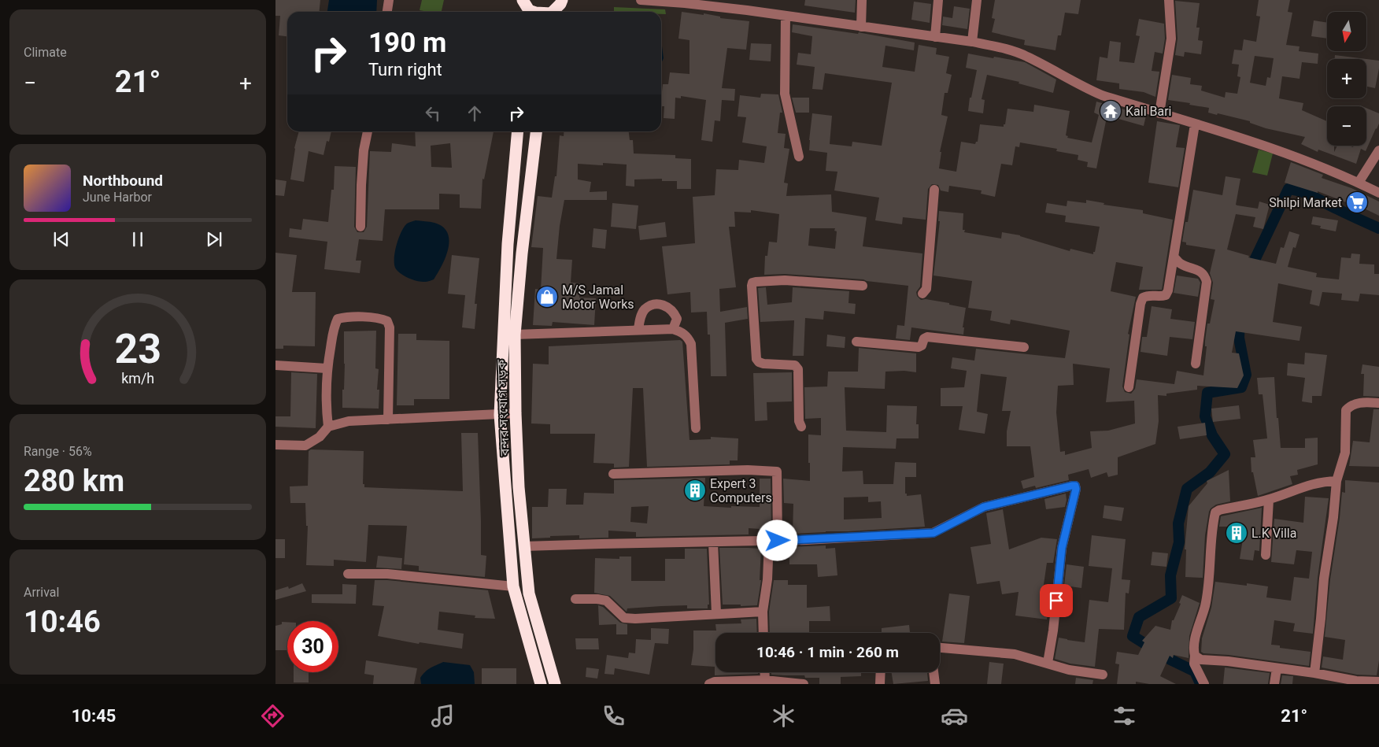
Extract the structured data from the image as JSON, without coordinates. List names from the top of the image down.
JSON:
{
  "streets": {
    "highway": ["বন্দর সংযোগ সড়ক"]
  },
  "places": {
    "temple": ["Kali Bari"],
    "supermarket": ["Shilpi Market"],
    "shop": ["M/S Jamal Motor Works"],
    "building": ["Expert 3 Computers", "L.K Villa"]
  },
  "north": "bottom",
  "page": {
    "tile": [
      "Climate",
      ["Range · 56%", "280 km"],
      ["Arrival", "10:46"]
    ],
    "map_buttons": ["+", "−"],
    "turn": ["190 m", "Turn right"],
    "heat": ["−", "21°", "+"],
    "song": ["Northbound", "June Harbor"],
    "limit": "30",
    "trip": "10:46 · 1 min · 260 m",
    "tabs": ["10:45", "21°"],
    "gauge": ["23", "km/h"]
  }
}
